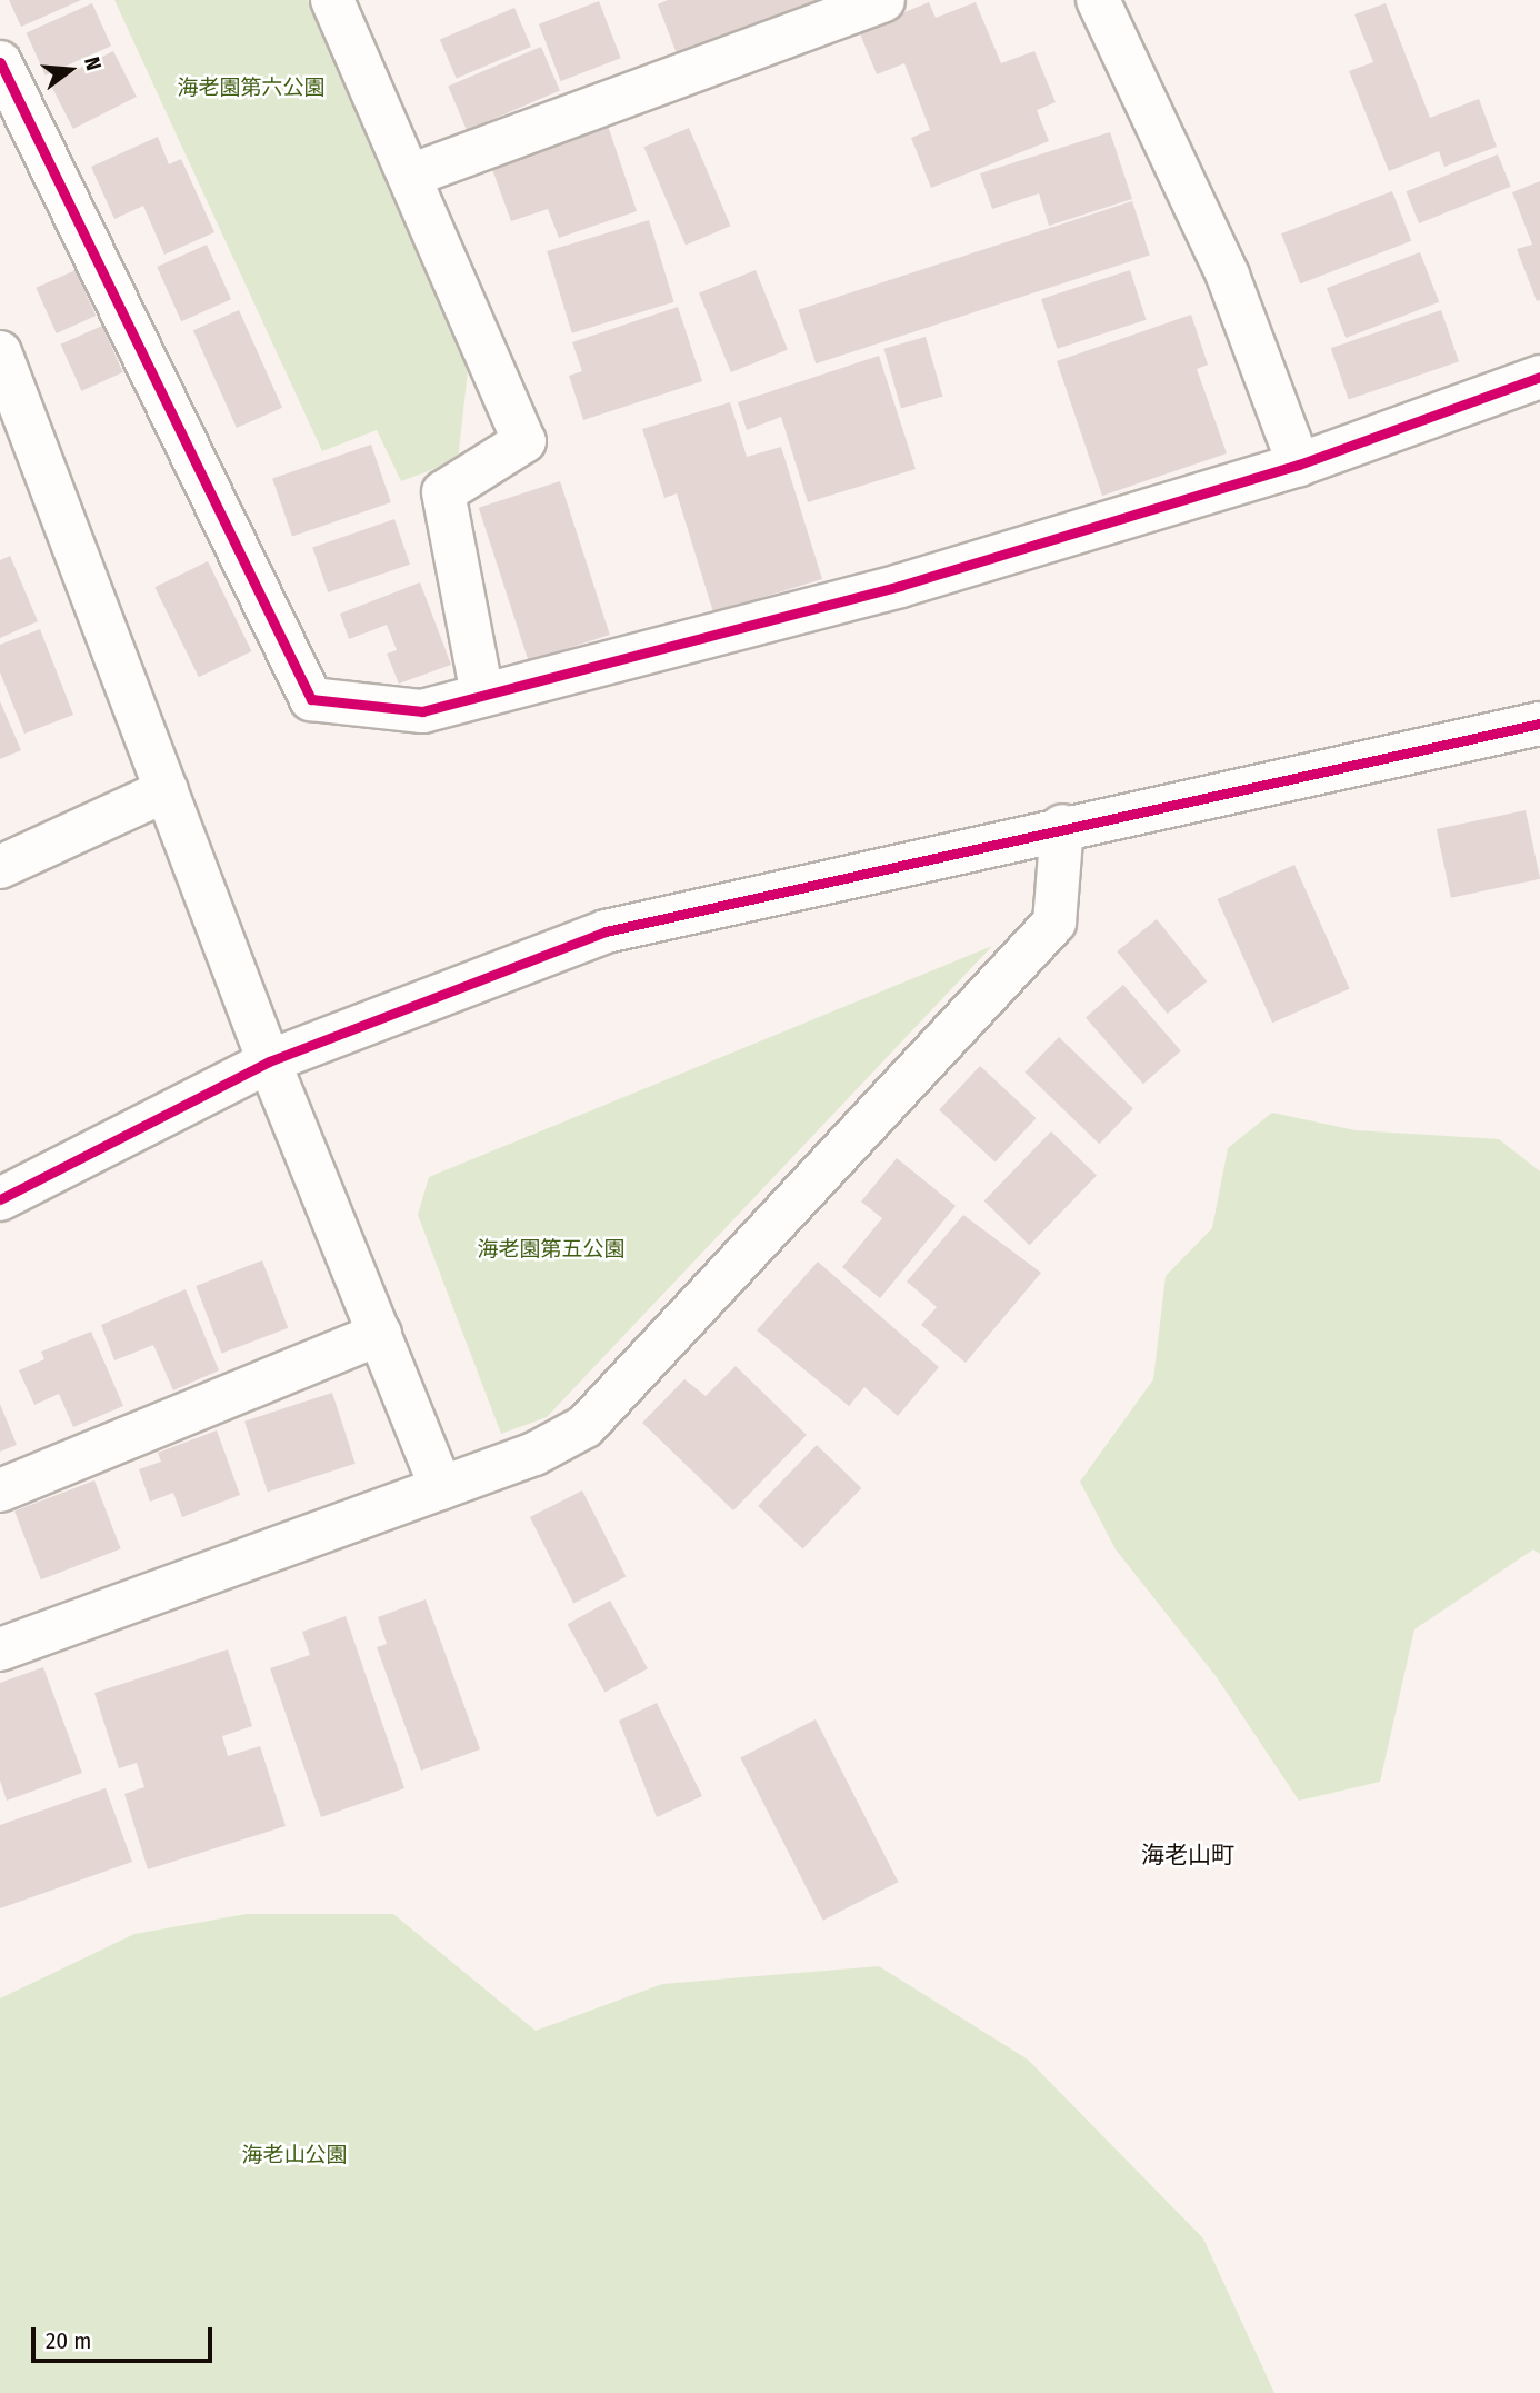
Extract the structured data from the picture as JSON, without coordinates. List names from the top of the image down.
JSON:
{
  "districts": ["海老山町"],
  "parks": ["海老園第六公園", "海老園第五公園", "海老山公園"],
  "scale_bar": "20 m",
  "north": "right"
}
